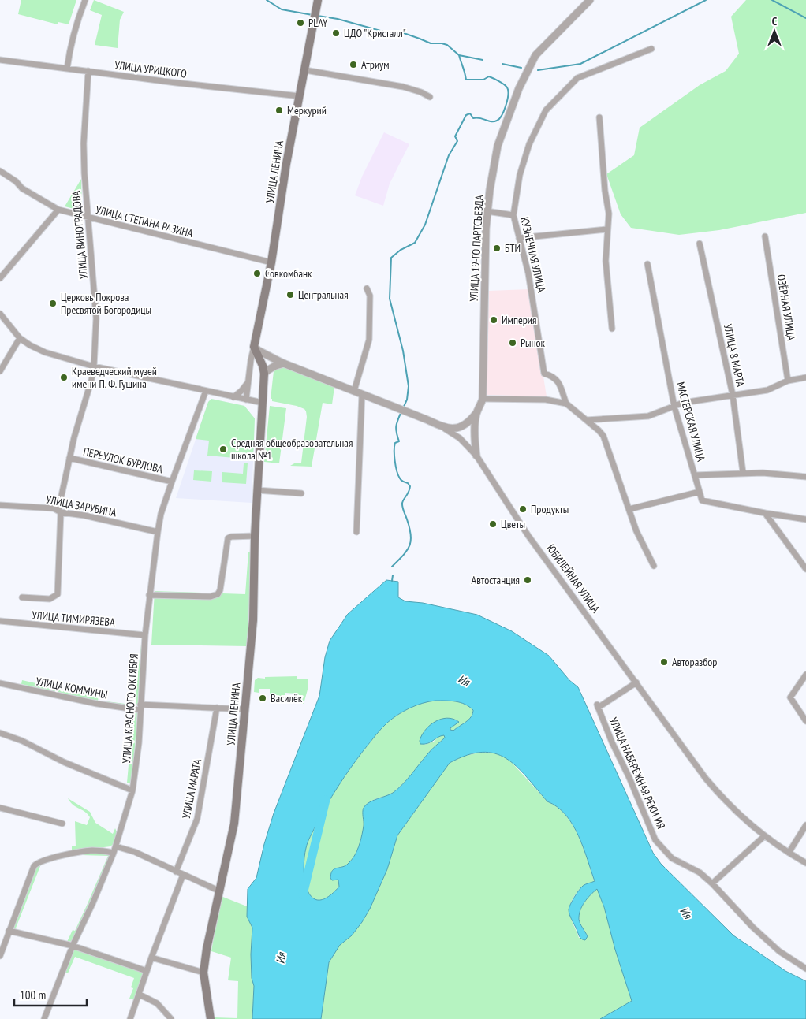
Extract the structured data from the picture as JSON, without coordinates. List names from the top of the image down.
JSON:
{
  "streets": {
    "main road": ["УЛИЦА ЛЕНИНА"],
    "street": [
      "УЛИЦА УРИЦКОГО",
      "УЛИЦА СТЕПАНА РАЗИНА",
      "УЛИЦА ВИНОГРАДОВА",
      "УЛИЦА 19-ГО ПАРТСЪЕЗДА",
      "КУЗНЕЧНАЯ УЛИЦА",
      "ОЗЁРНАЯ УЛИЦА",
      "УЛИЦА 8 МАРТА",
      "МАСТЕРСКАЯ УЛИЦА",
      "ПЕРЕУЛОК БУРЛОВА",
      "УЛИЦА ЗАРУБИНА",
      "ЮБИЛЕЙНАЯ УЛИЦА",
      "УЛИЦА ТИМИРЯЗЕВА",
      "УЛИЦА КОММУНЫ",
      "УЛИЦА КРАСНОГО ОКТЯБРЯ",
      "УЛИЦА НАБЕРЕЖНАЯ РЕКИ ИЯ",
      "УЛИЦА МАРАТА"
    ]
  },
  "crossings": [
    ["УЛИЦА УРИЦКОГО", "УЛИЦА ЛЕНИНА"],
    ["УЛИЦА УРИЦКОГО", "УЛИЦА ВИНОГРАДОВА"],
    ["УЛИЦА ЛЕНИНА", "УЛИЦА СТЕПАНА РАЗИНА"],
    ["УЛИЦА ЛЕНИНА", "ЮБИЛЕЙНАЯ УЛИЦА"],
    ["УЛИЦА ЛЕНИНА", "УЛИЦА КОММУНЫ"],
    ["УЛИЦА СТЕПАНА РАЗИНА", "УЛИЦА ВИНОГРАДОВА"],
    ["УЛИЦА ВИНОГРАДОВА", "ПЕРЕУЛОК БУРЛОВА"],
    ["УЛИЦА ВИНОГРАДОВА", "УЛИЦА ЗАРУБИНА"],
    ["УЛИЦА 19-ГО ПАРТСЪЕЗДА", "ЮБИЛЕЙНАЯ УЛИЦА"],
    ["УЛИЦА 8 МАРТА", "МАСТЕРСКАЯ УЛИЦА"],
    ["ПЕРЕУЛОК БУРЛОВА", "УЛИЦА КРАСНОГО ОКТЯБРЯ"],
    ["УЛИЦА ЗАРУБИНА", "УЛИЦА КРАСНОГО ОКТЯБРЯ"],
    ["ЮБИЛЕЙНАЯ УЛИЦА", "УЛИЦА НАБЕРЕЖНАЯ РЕКИ ИЯ"],
    ["УЛИЦА ТИМИРЯЗЕВА", "УЛИЦА КРАСНОГО ОКТЯБРЯ"],
    ["УЛИЦА КОММУНЫ", "УЛИЦА КРАСНОГО ОКТЯБРЯ"],
    ["УЛИЦА КОММУНЫ", "УЛИЦА МАРАТА"]
  ],
  "water": ["Ия"],
  "places": [
    "PLAY",
    "ЦДО \"Кристалл\"",
    "Атриум",
    "Меркурий",
    "БТИ",
    "Совкомбанк",
    "Центральная",
    "Церковь Покрова Пресвятой Богородицы",
    "Империя",
    "Рынок",
    "Краеведческий музей имени П. Ф. Гущина",
    "Средняя общеобразовательная школа №1",
    "Продукты",
    "Цветы",
    "Автостанция",
    "Авторазбор",
    "Василёк"
  ],
  "scale_bar": "100 m",
  "north": "top"
}
